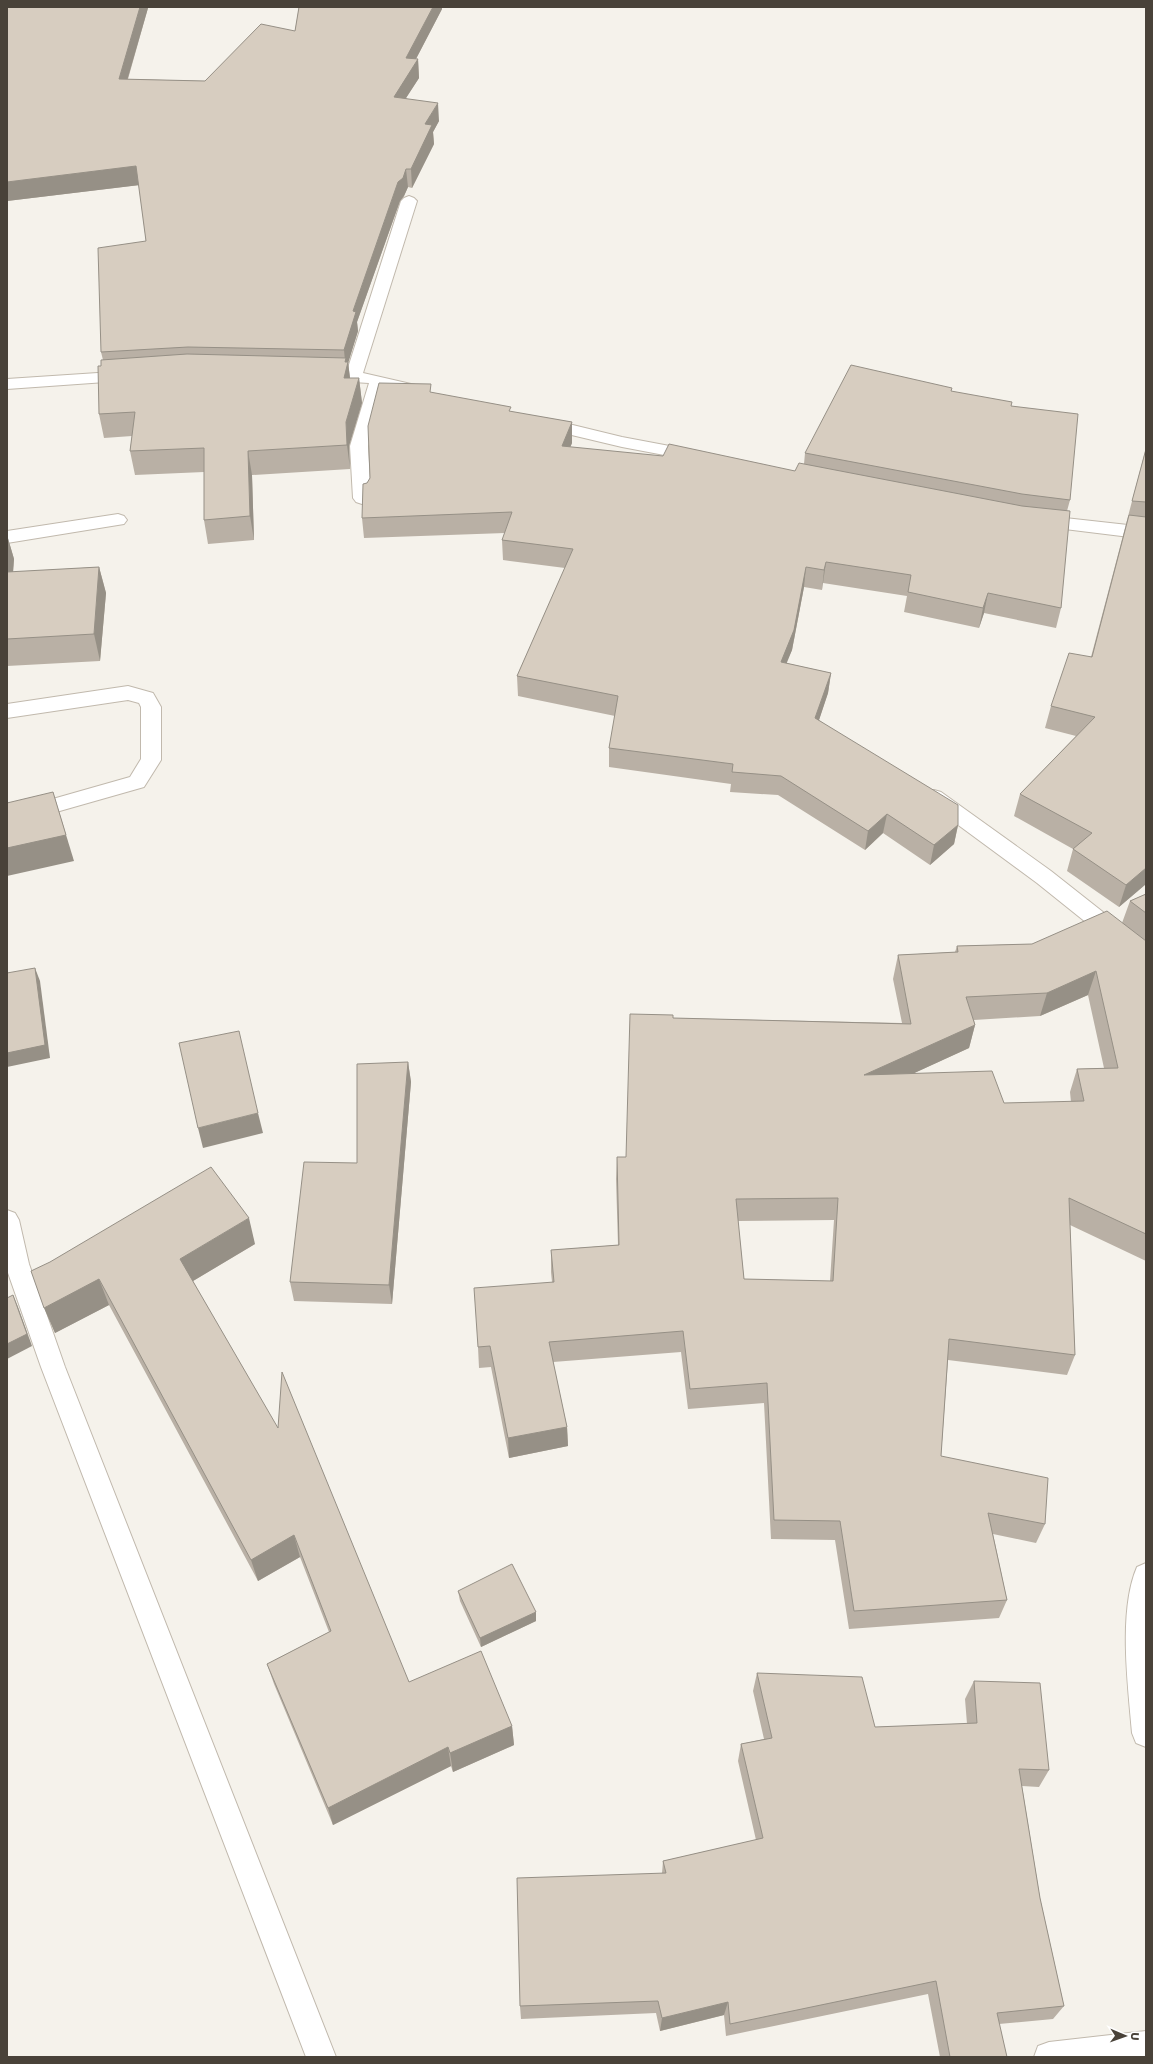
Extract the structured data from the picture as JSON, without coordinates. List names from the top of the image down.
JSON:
{
  "north": "right"
}
